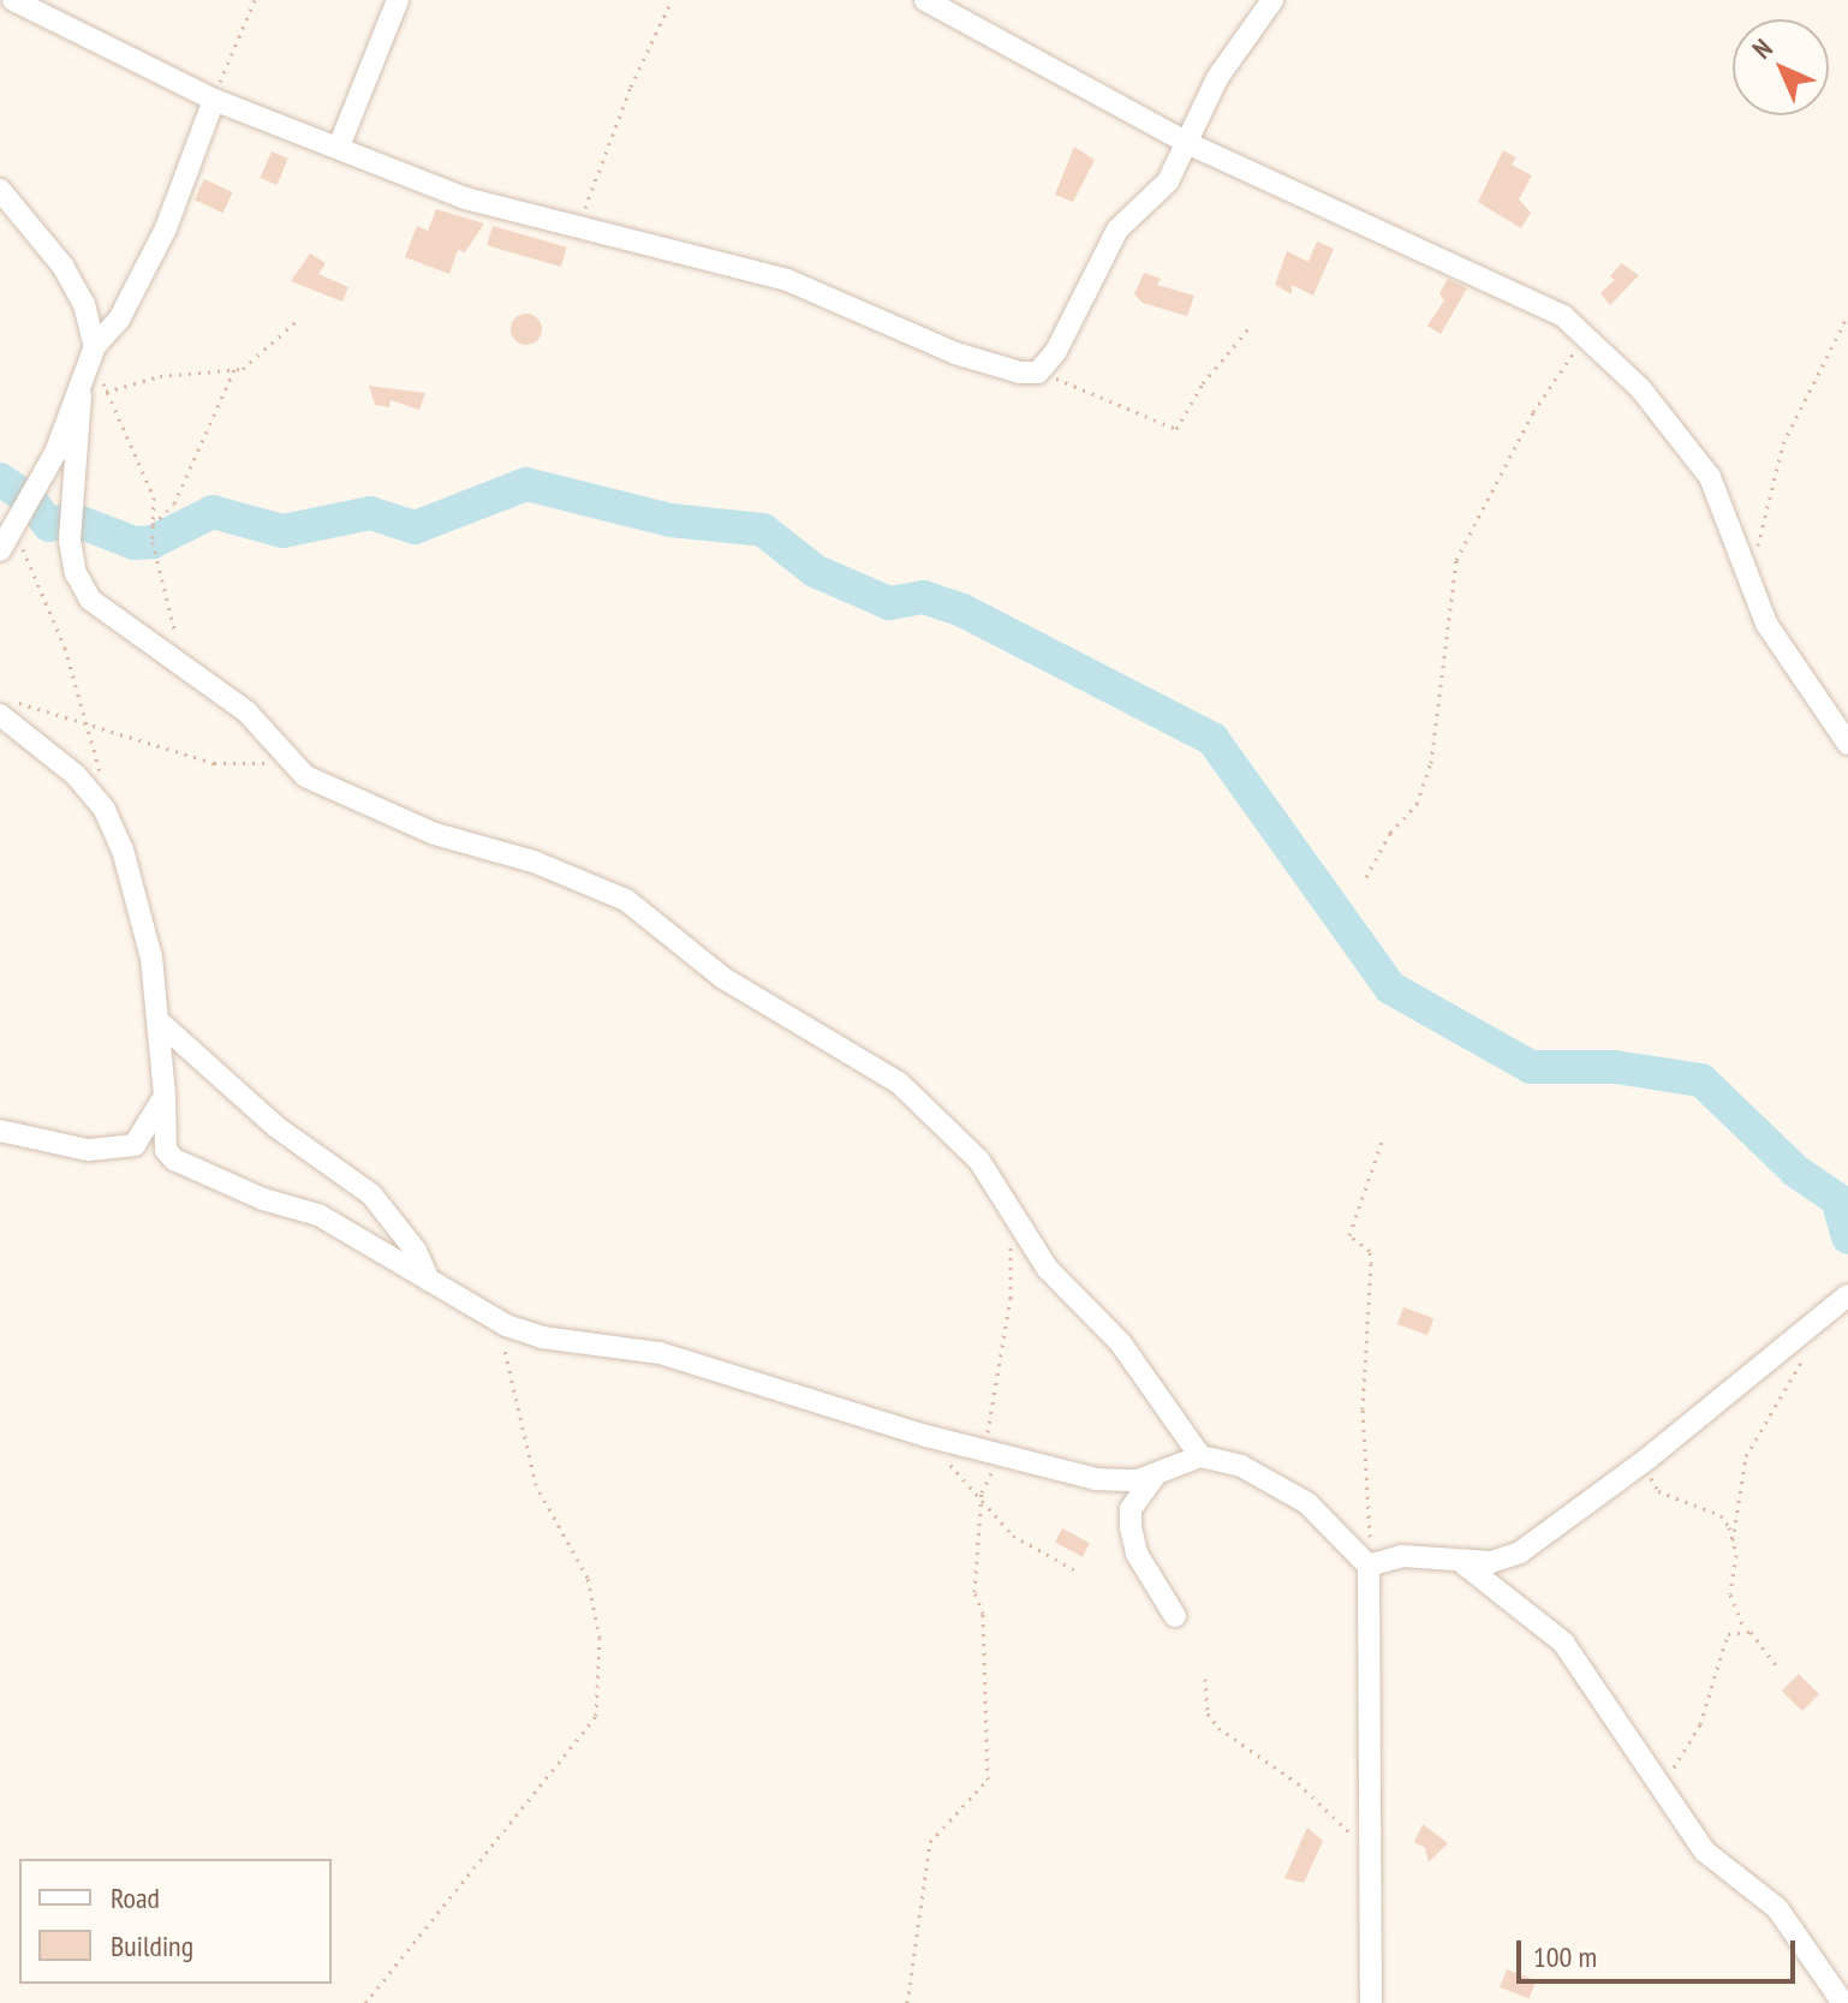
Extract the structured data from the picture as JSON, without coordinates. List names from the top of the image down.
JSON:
{
  "legend": ["Road", "Building"],
  "scale_bar": "100 m",
  "north": "top left"
}
